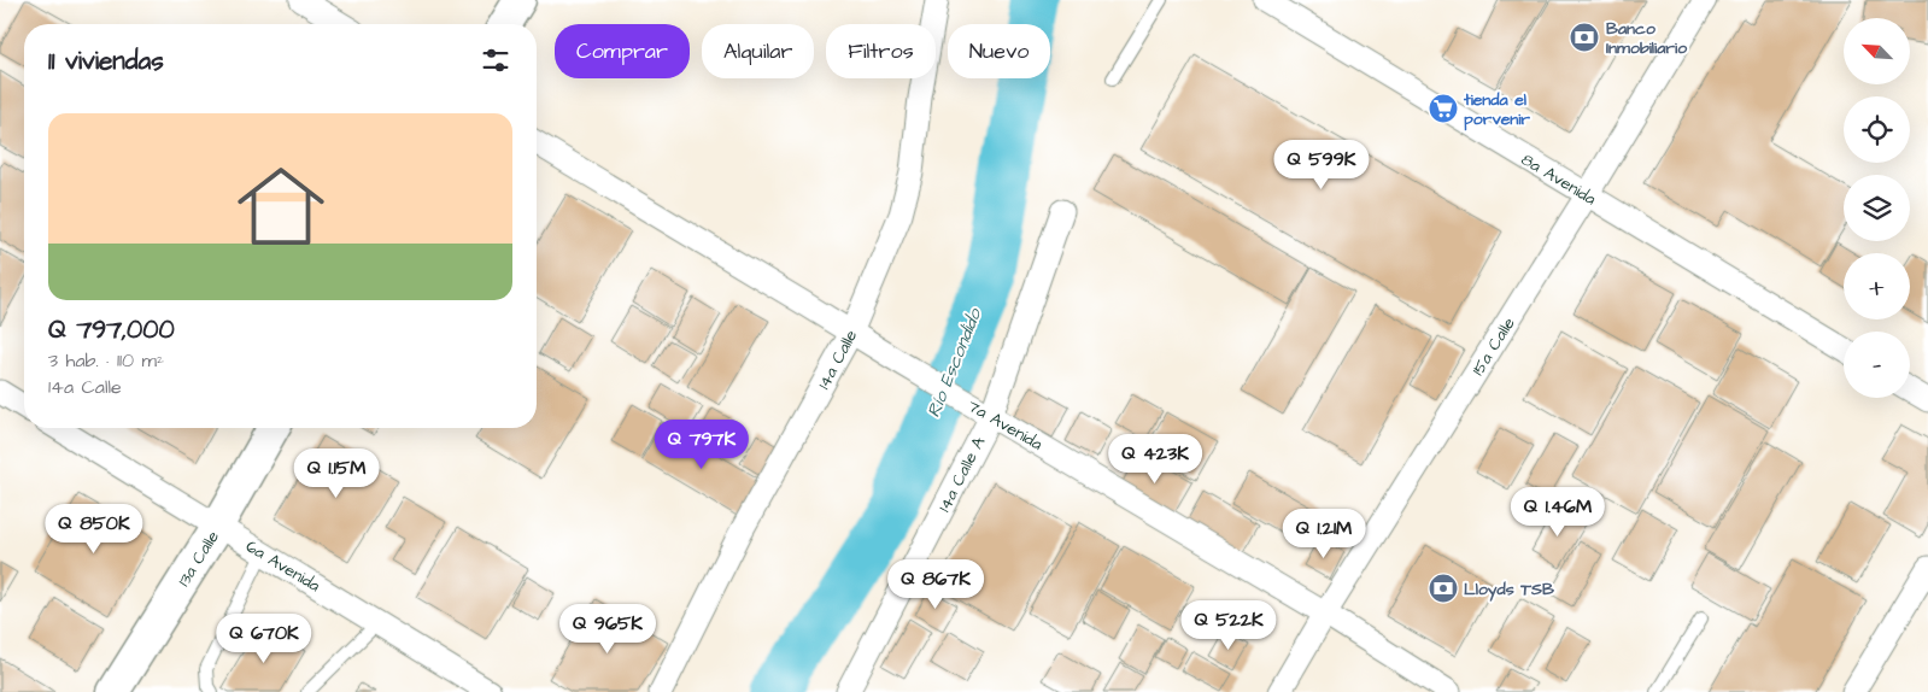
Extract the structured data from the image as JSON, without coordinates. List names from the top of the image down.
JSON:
{
  "streets": {
    "street": [
      "8a Avenida",
      "15a Calle",
      "14a Calle",
      "7a Avenida",
      "14a Calle A",
      "13a Calle",
      "6a Avenida"
    ]
  },
  "crossings": [
    ["8a Avenida", "15a Calle"],
    ["15a Calle", "7a Avenida"],
    ["14a Calle", "7a Avenida"],
    ["7a Avenida", "14a Calle A"],
    ["13a Calle", "6a Avenida"]
  ],
  "water": ["Río Escondido"],
  "places": {
    "bank": ["Banco Inmobiliario", "Lloyds TSB"],
    "supermarket": ["tienda el porvenir"]
  },
  "north": "top left",
  "page": {
    "map_buttons": ["+", "−"],
    "chip": [
      "Comprar",
      "Alquilar",
      "Filtros",
      "Nuevo"
    ],
    "heading": "11 viviendas",
    "list": [
      {
        "name": "Q 797,000",
        "note": "3 hab. · 110 m² · 14a Calle"
      }
    ],
    "price": [
      "Q 599K",
      "Q 797K",
      "Q 423K",
      "Q 1.15M",
      "Q 1.46M",
      "Q 850K",
      "Q 1.21M",
      "Q 867K",
      "Q 522K",
      "Q 965K",
      "Q 670K"
    ]
  }
}
